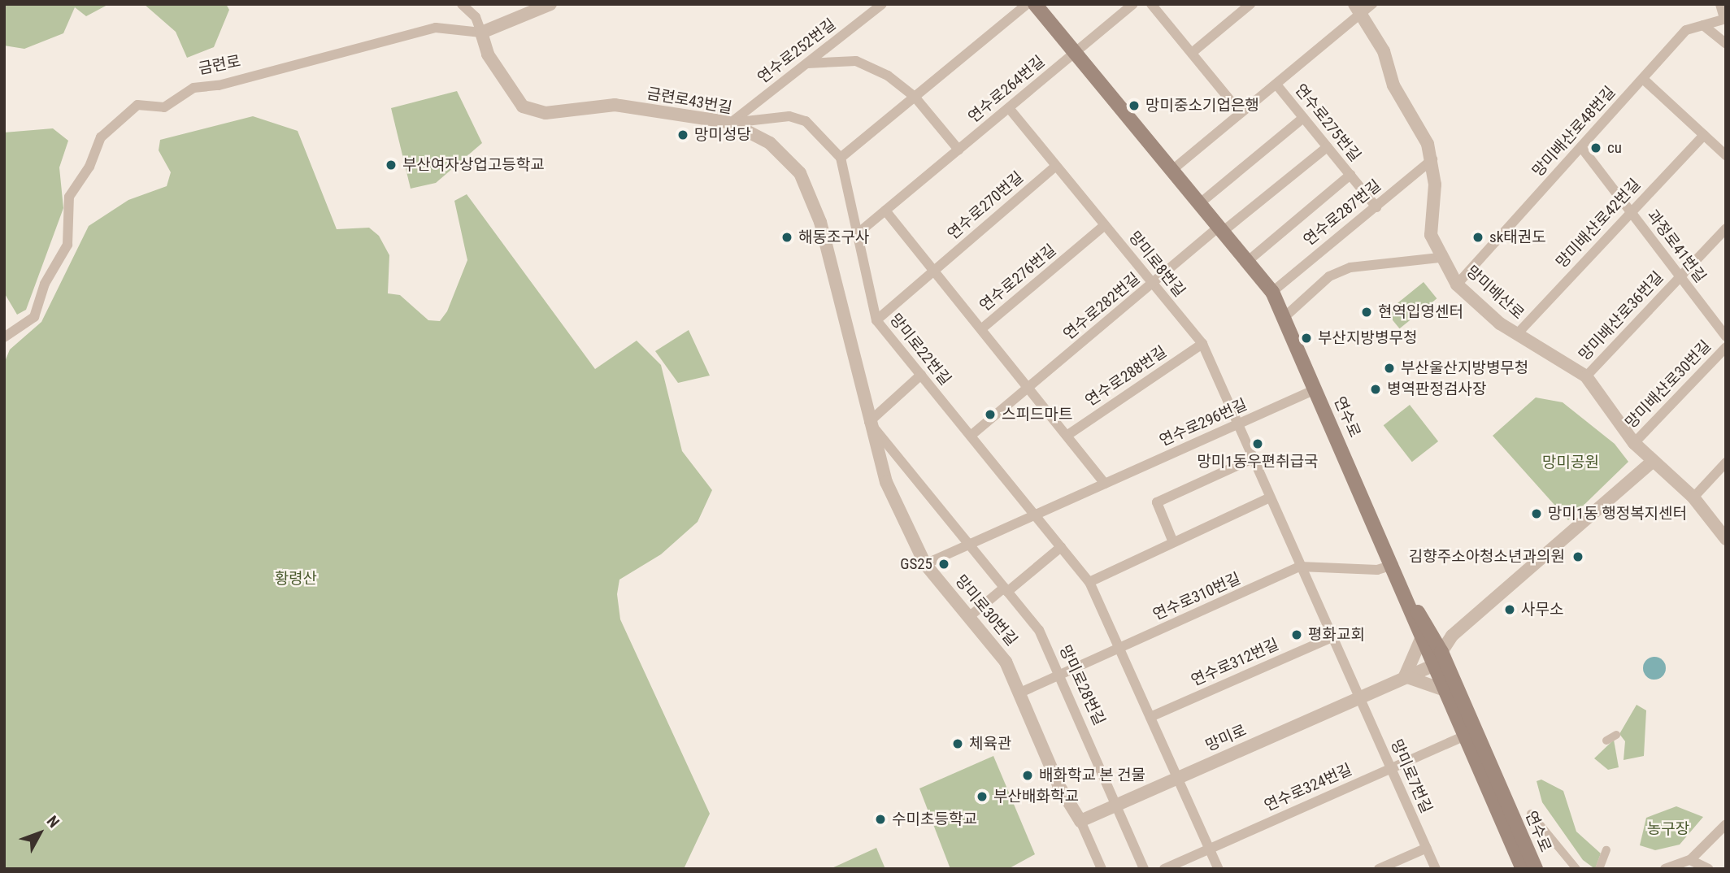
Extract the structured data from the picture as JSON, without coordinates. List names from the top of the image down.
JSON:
{
  "streets": {
    "main road": ["연수로"],
    "street": [
      "연수로252번길",
      "금련로",
      "연수로264번길",
      "금련로43번길",
      "연수로275번길",
      "망미배산로48번길",
      "연수로270번길",
      "연수로287번길",
      "망미배산로42번길",
      "과정로41번길",
      "망미로8번길",
      "연수로276번길",
      "망미배산로",
      "연수로282번길",
      "망미배산로36번길",
      "망미로22번길",
      "연수로288번길",
      "망미배산로30번길",
      "연수로296번길",
      "연수로310번길",
      "망미로30번길",
      "연수로312번길",
      "망미로28번길",
      "망미로",
      "망미로7번길",
      "연수로324번길"
    ]
  },
  "crossings": [
    ["연수로252번길", "금련로43번길"],
    ["금련로", "금련로43번길"],
    ["연수로264번길", "망미로8번길"],
    ["연수로264번길", "망미로22번길"],
    ["연수로264번길", "연수로"],
    ["금련로43번길", "망미로30번길"],
    ["금련로43번길", "망미로28번길"],
    ["연수로275번길", "연수로287번길"],
    ["연수로275번길", "망미배산로"],
    ["연수로275번길", "연수로"],
    ["망미배산로48번길", "과정로41번길"],
    ["망미배산로48번길", "망미배산로"],
    ["연수로270번길", "망미로8번길"],
    ["연수로270번길", "연수로276번길"],
    ["연수로270번길", "망미로22번길"],
    ["연수로287번길", "망미배산로"],
    ["연수로287번길", "연수로"],
    ["망미배산로42번길", "과정로41번길"],
    ["망미배산로42번길", "망미배산로"],
    ["과정로41번길", "망미배산로36번길"],
    ["망미로8번길", "연수로276번길"],
    ["망미로8번길", "연수로282번길"],
    ["망미로8번길", "연수로288번길"],
    ["망미로8번길", "연수로296번길"],
    ["망미로8번길", "연수로310번길"],
    ["망미로8번길", "연수로312번길"],
    ["망미로8번길", "망미로"],
    ["망미로8번길", "망미로7번길"],
    ["망미배산로", "망미배산로36번길"],
    ["망미배산로", "망미배산로30번길"],
    ["연수로282번길", "망미로22번길"],
    ["연수로282번길", "연수로"],
    ["망미로22번길", "연수로296번길"],
    ["망미로22번길", "연수로310번길"],
    ["망미로22번길", "연수로312번길"],
    ["망미로22번길", "망미로"],
    ["망미로22번길", "연수로324번길"],
    ["연수로", "연수로296번길"],
    ["연수로", "연수로310번길"],
    ["연수로", "망미로"],
    ["연수로", "연수로324번길"],
    ["연수로296번길", "망미로30번길"],
    ["연수로296번길", "망미로28번길"],
    ["연수로310번길", "망미로30번길"],
    ["연수로310번길", "망미로28번길"],
    ["망미로30번길", "망미로28번길"],
    ["망미로30번길", "망미로"],
    ["망미로28번길", "망미로"],
    ["망미로", "망미로7번길"],
    ["망미로7번길", "연수로324번길"]
  ],
  "parks": ["망미공원", "황령산", "농구장"],
  "places": [
    "망미중소기업은행",
    "망미성당",
    "cu",
    "부산여자상업고등학교",
    "해동조구사",
    "sk태권도",
    "현역입영센터",
    "부산지방병무청",
    "부산울산지방병무청",
    "병역판정검사장",
    "스피드마트",
    "망미1동우편취급국",
    "망미1동 행정복지센터",
    "김향주소아청소년과의원",
    "GS25",
    "사무소",
    "평화교회",
    "체육관",
    "배화학교 본 건물",
    "부산배화학교",
    "수미초등학교"
  ],
  "north": "top right"
}
